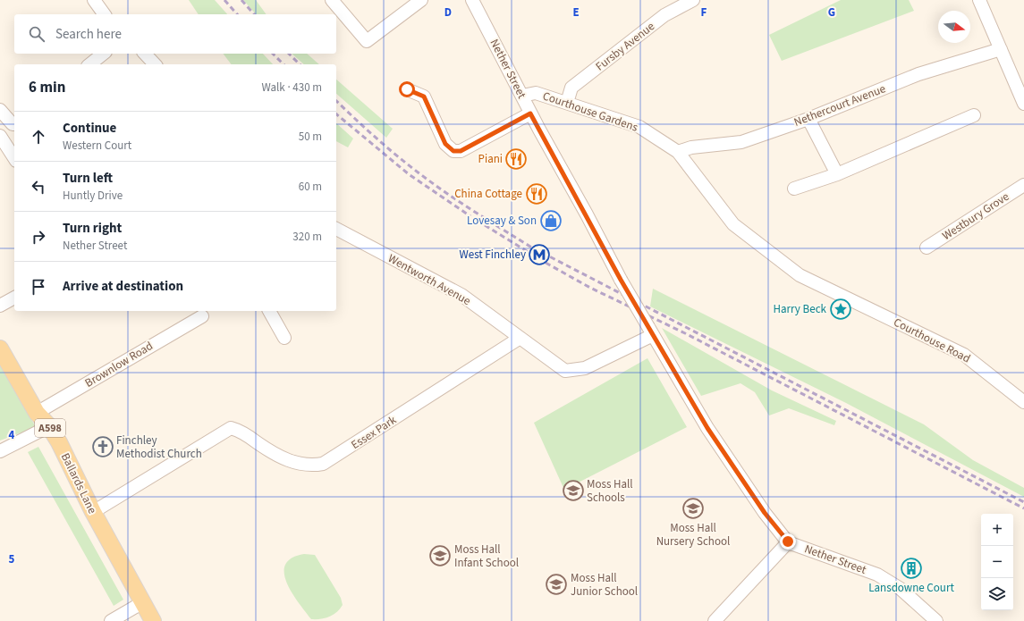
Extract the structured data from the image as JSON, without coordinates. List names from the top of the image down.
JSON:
{
  "streets": {
    "main road": ["A598", "Ballards Lane"],
    "street": [
      "Fursby Avenue",
      "Nether Street",
      "Nethercourt Avenue",
      "Courthouse Gardens",
      "Westbury Grove",
      "Wentworth Avenue",
      "Courthouse Road",
      "Brownlow Road",
      "Essex Park"
    ]
  },
  "crossings": [
    ["Fursby Avenue", "Courthouse Gardens"],
    ["Nether Street", "Courthouse Gardens"],
    ["Nethercourt Avenue", "Courthouse Gardens"],
    ["Courthouse Gardens", "Courthouse Road"],
    ["Wentworth Avenue", "Essex Park"],
    ["Brownlow Road", "Ballards Lane"],
    ["Essex Park", "Ballards Lane"]
  ],
  "places": {
    "restaurant": ["Piani", "China Cottage"],
    "shop": ["Lovesay & Son"],
    "metro station": ["West Finchley"],
    "place": ["Harry Beck"],
    "church": ["Finchley Methodist Church"],
    "school or university": [
      "Moss Hall Schools",
      "Moss Hall Nursery School",
      "Moss Hall Infant School",
      "Moss Hall Junior School"
    ],
    "building": ["Lansdowne Court"]
  },
  "north": "right",
  "page": {
    "search": "Search here",
    "heading": ["6 min", "Walk · 430 m"],
    "list": [
      ["Continue", "Western Court", "50 m"],
      ["Turn left", "Huntly Drive", "60 m"],
      ["Turn right", "Nether Street", "320 m"],
      "Arrive at destination"
    ],
    "map_buttons": ["+", "−"]
  },
  "grid": {
    "columns": [
      "D",
      "E",
      "F",
      "G"
    ],
    "rows": ["4", "5"]
  }
}
